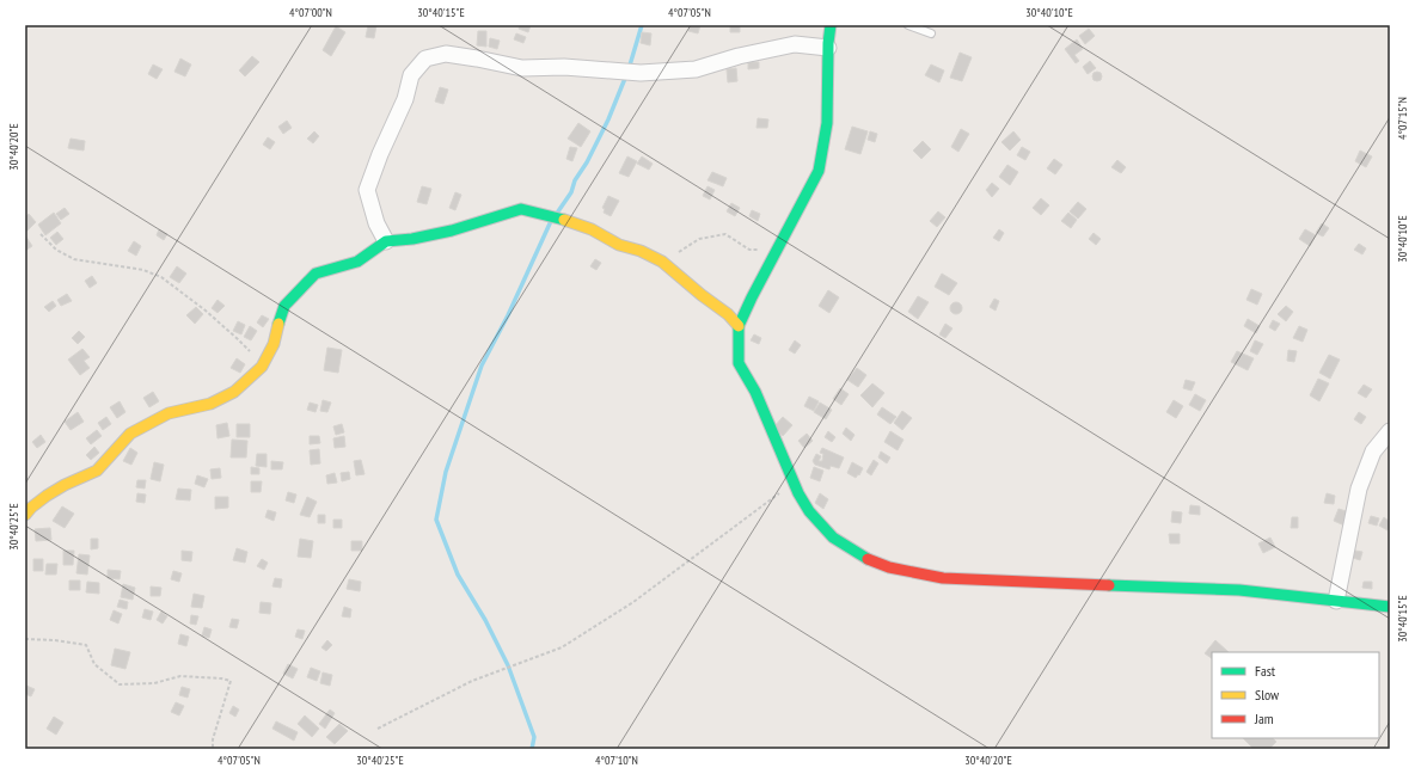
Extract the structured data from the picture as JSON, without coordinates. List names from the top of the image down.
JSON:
{
  "legend": ["Fast", "Slow", "Jam"],
  "coordinates": [
    "4°07'00\"N",
    "30°40'15\"E",
    "4°07'05\"N",
    "30°40'10\"E",
    "4°07'15\"N",
    "30°40'20\"E",
    "30°40'25\"E",
    "4°07'10\"N"
  ]
}
